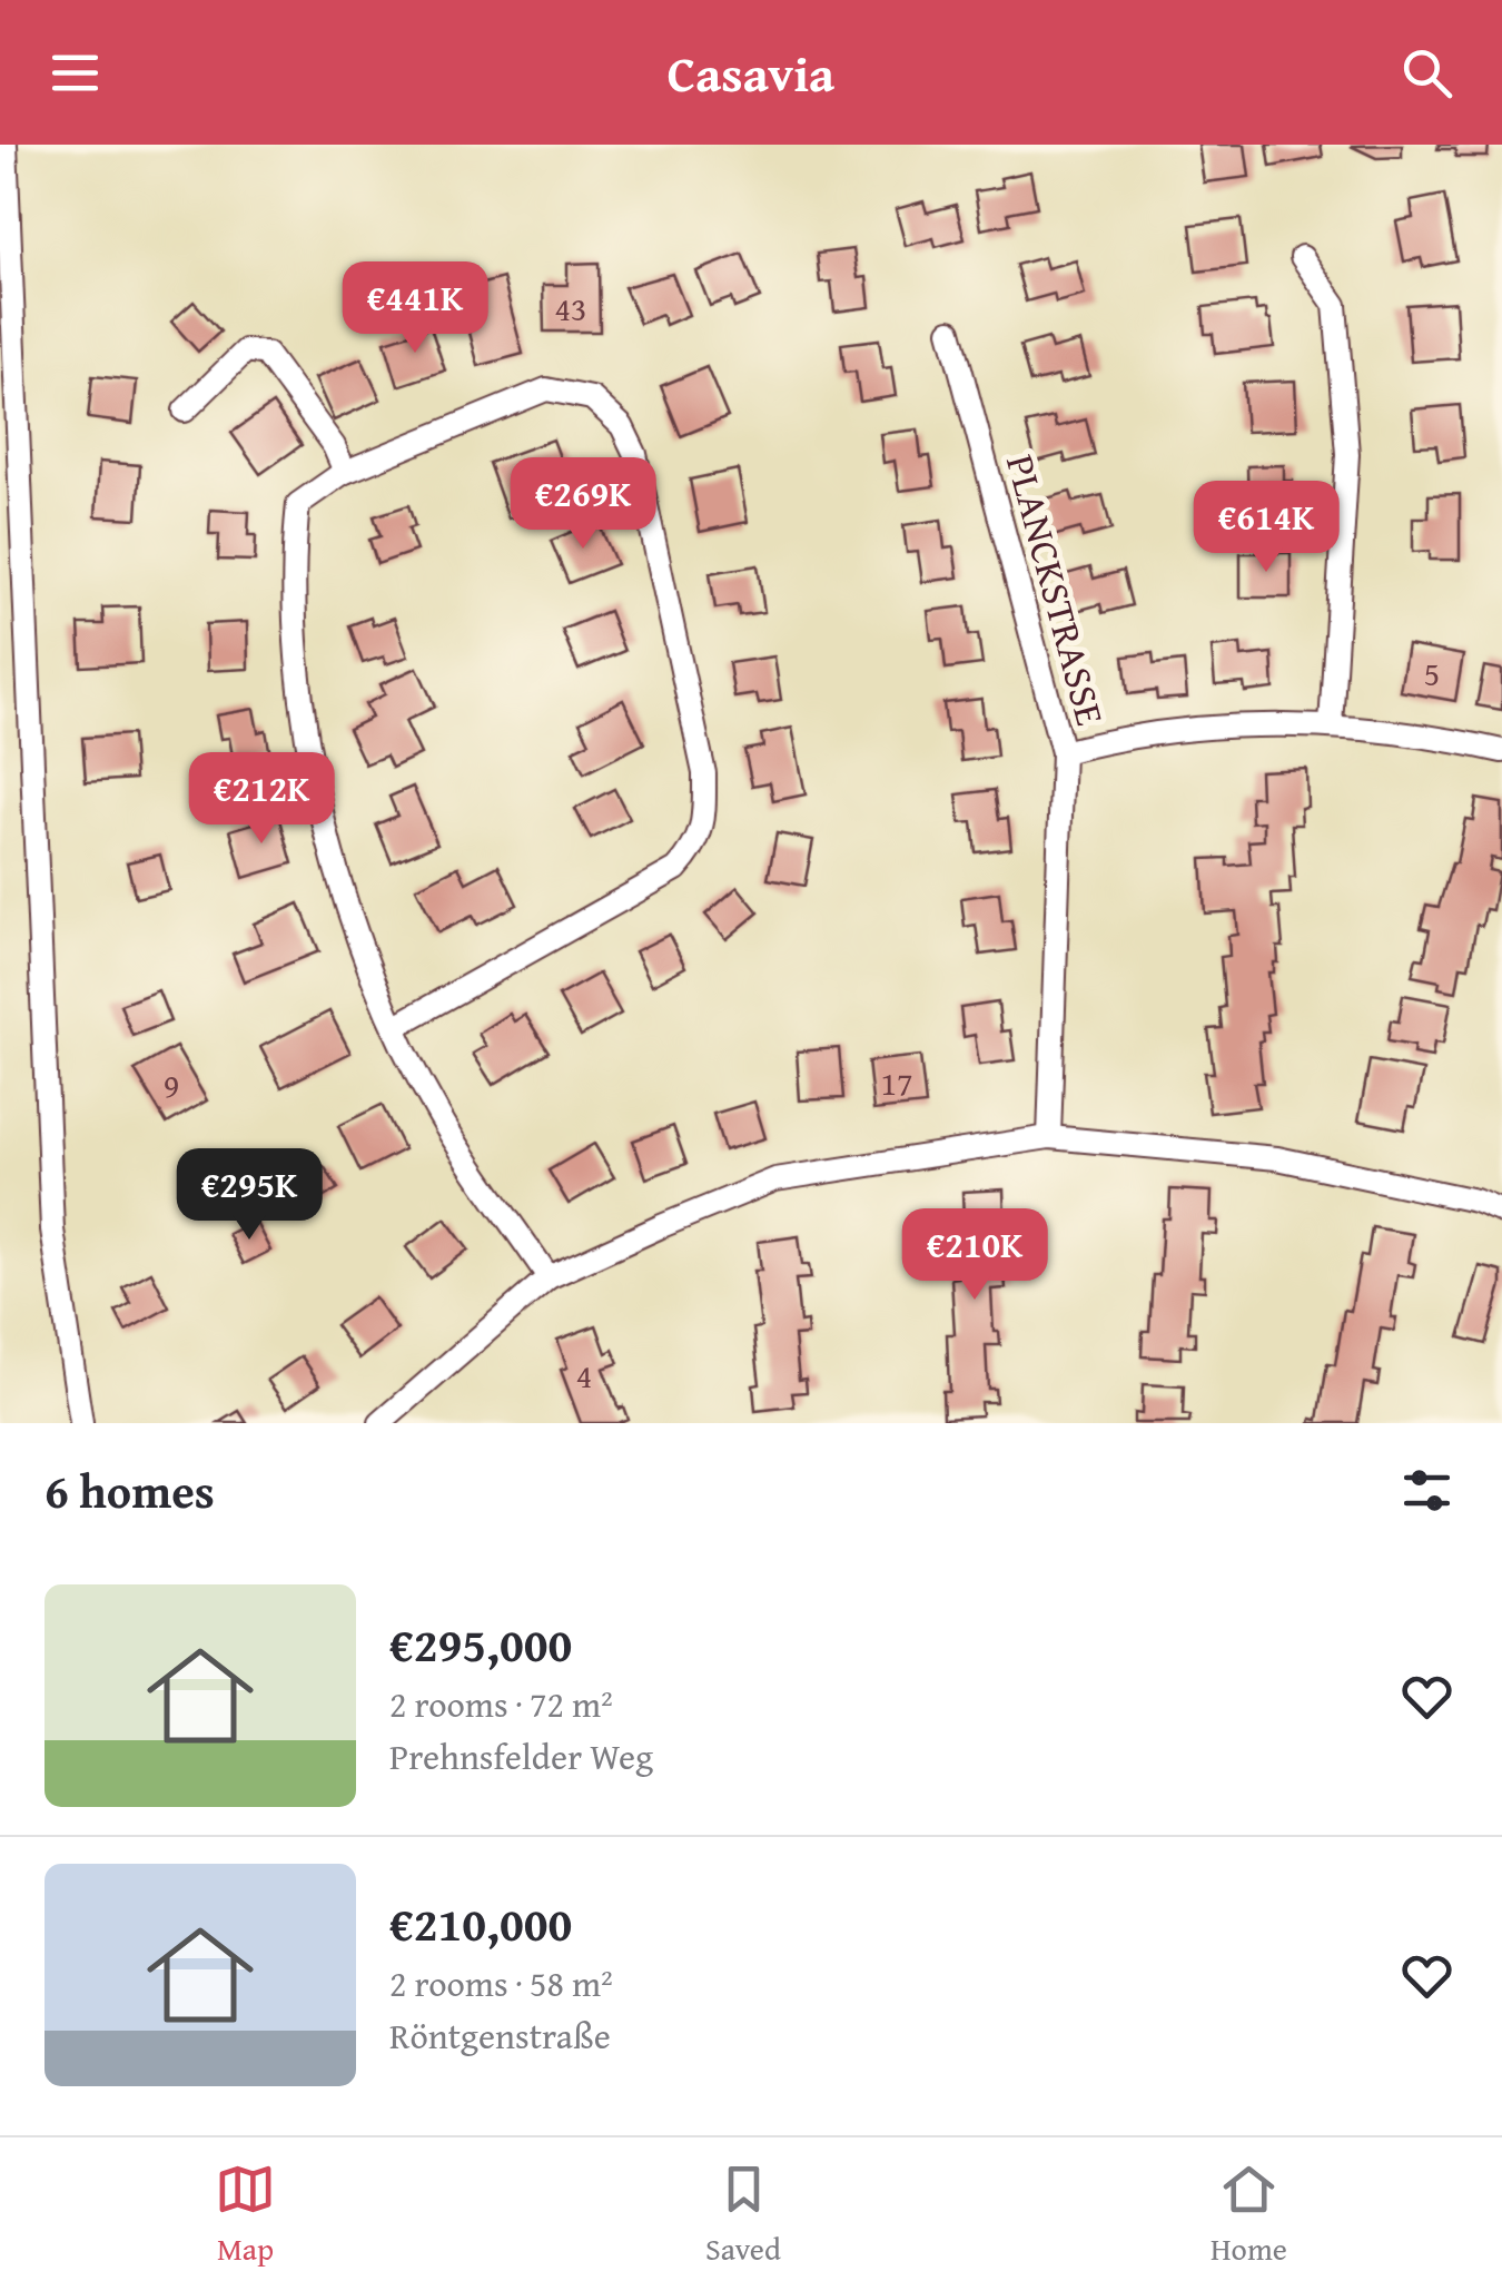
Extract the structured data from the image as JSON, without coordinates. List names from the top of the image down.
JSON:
{
  "streets": {
    "street": ["PLANCKSTRASSE"]
  },
  "house_numbers": [
    "43",
    "5",
    "17",
    "9",
    "4"
  ],
  "page": {
    "header": "Casavia",
    "price": [
      "€441K",
      "€269K",
      "€614K",
      "€212K",
      "€295K",
      "€210K"
    ],
    "heading": "6 homes",
    "list": [
      {
        "name": "€295,000",
        "note": "2 rooms · 72 m² · Prehnsfelder Weg"
      },
      {
        "name": "€210,000",
        "note": "2 rooms · 58 m² · Röntgenstraße"
      }
    ],
    "tabs": ["Map", "Saved", "Home"]
  }
}
